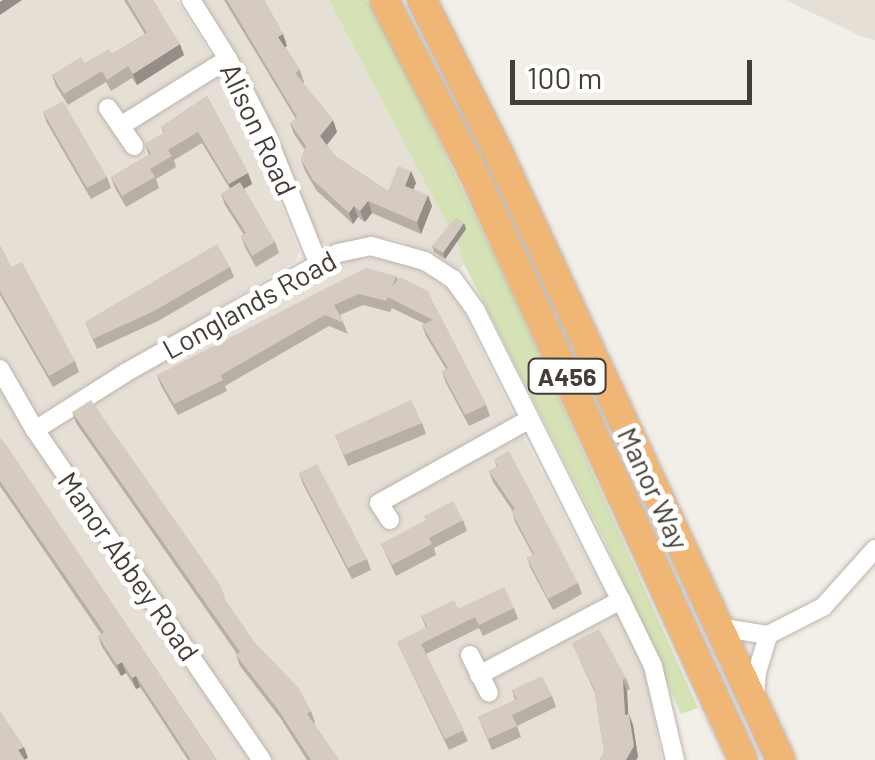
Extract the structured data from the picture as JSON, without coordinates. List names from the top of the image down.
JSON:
{
  "streets": {
    "highway": ["A456", "Manor Way"],
    "street": ["Alison Road", "Longlands Road", "Manor Abbey Road"]
  },
  "crossings": [
    ["Alison Road", "Longlands Road"],
    ["Longlands Road", "Manor Abbey Road"]
  ],
  "scale_bar": "100 m"
}
